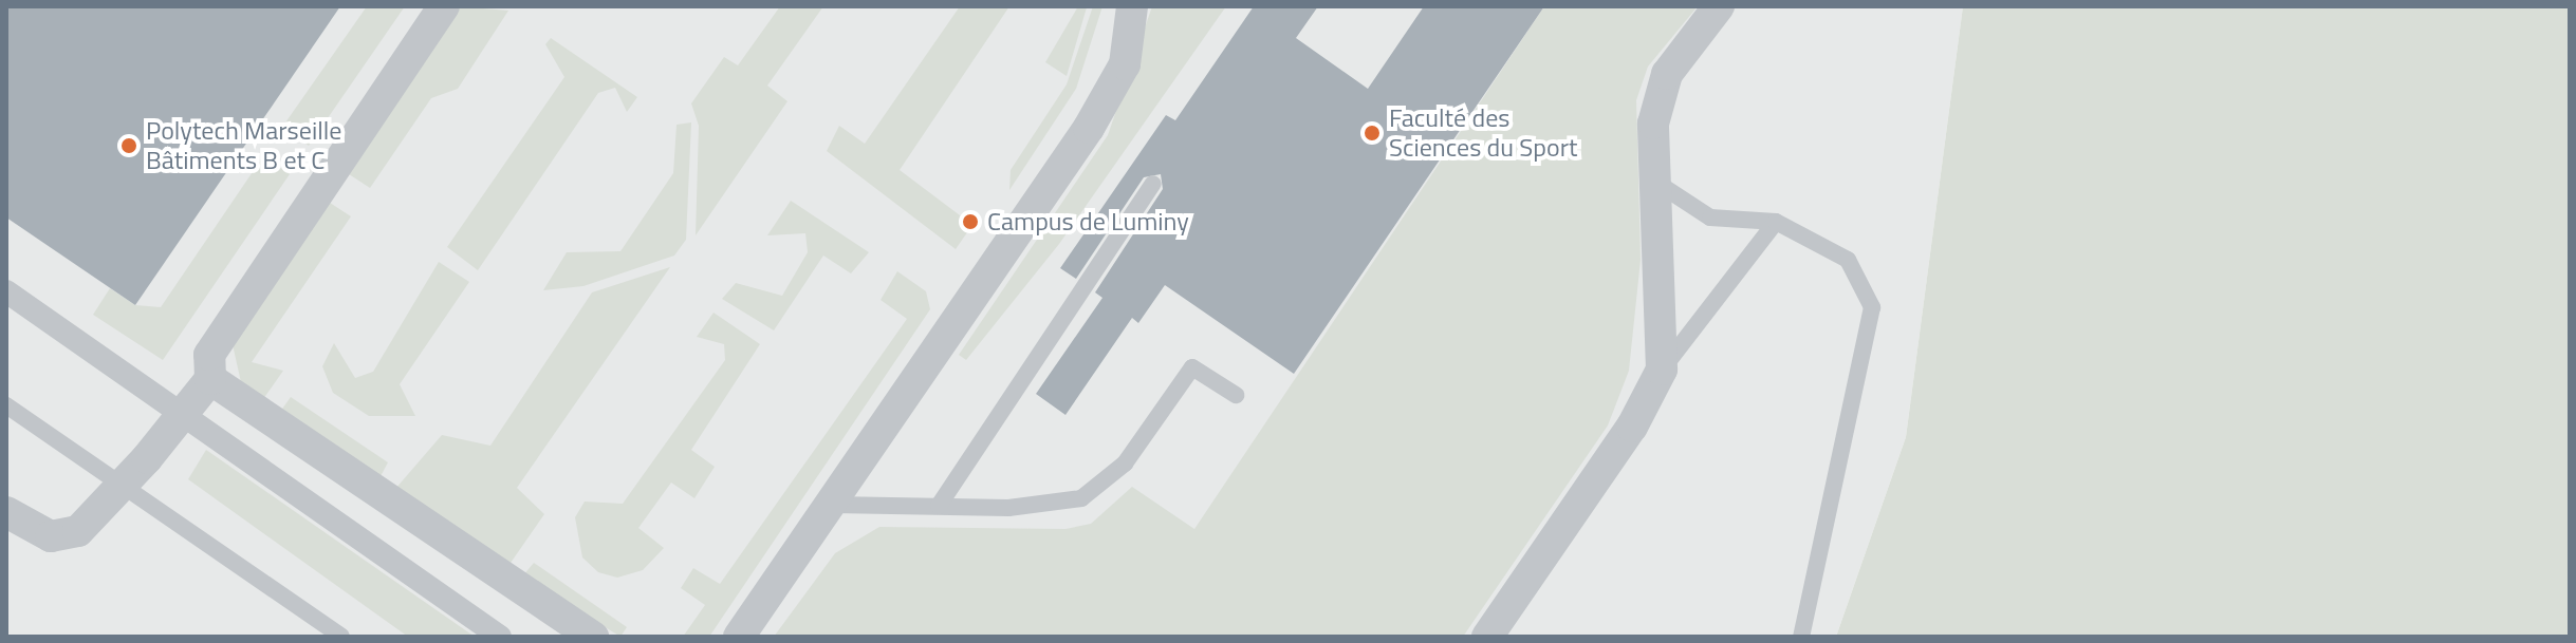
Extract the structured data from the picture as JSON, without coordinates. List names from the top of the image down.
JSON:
{
  "places": ["Faculté des Sciences du Sport", "Polytech Marseille Bâtiments B et C", "Campus de Luminy"]
}
